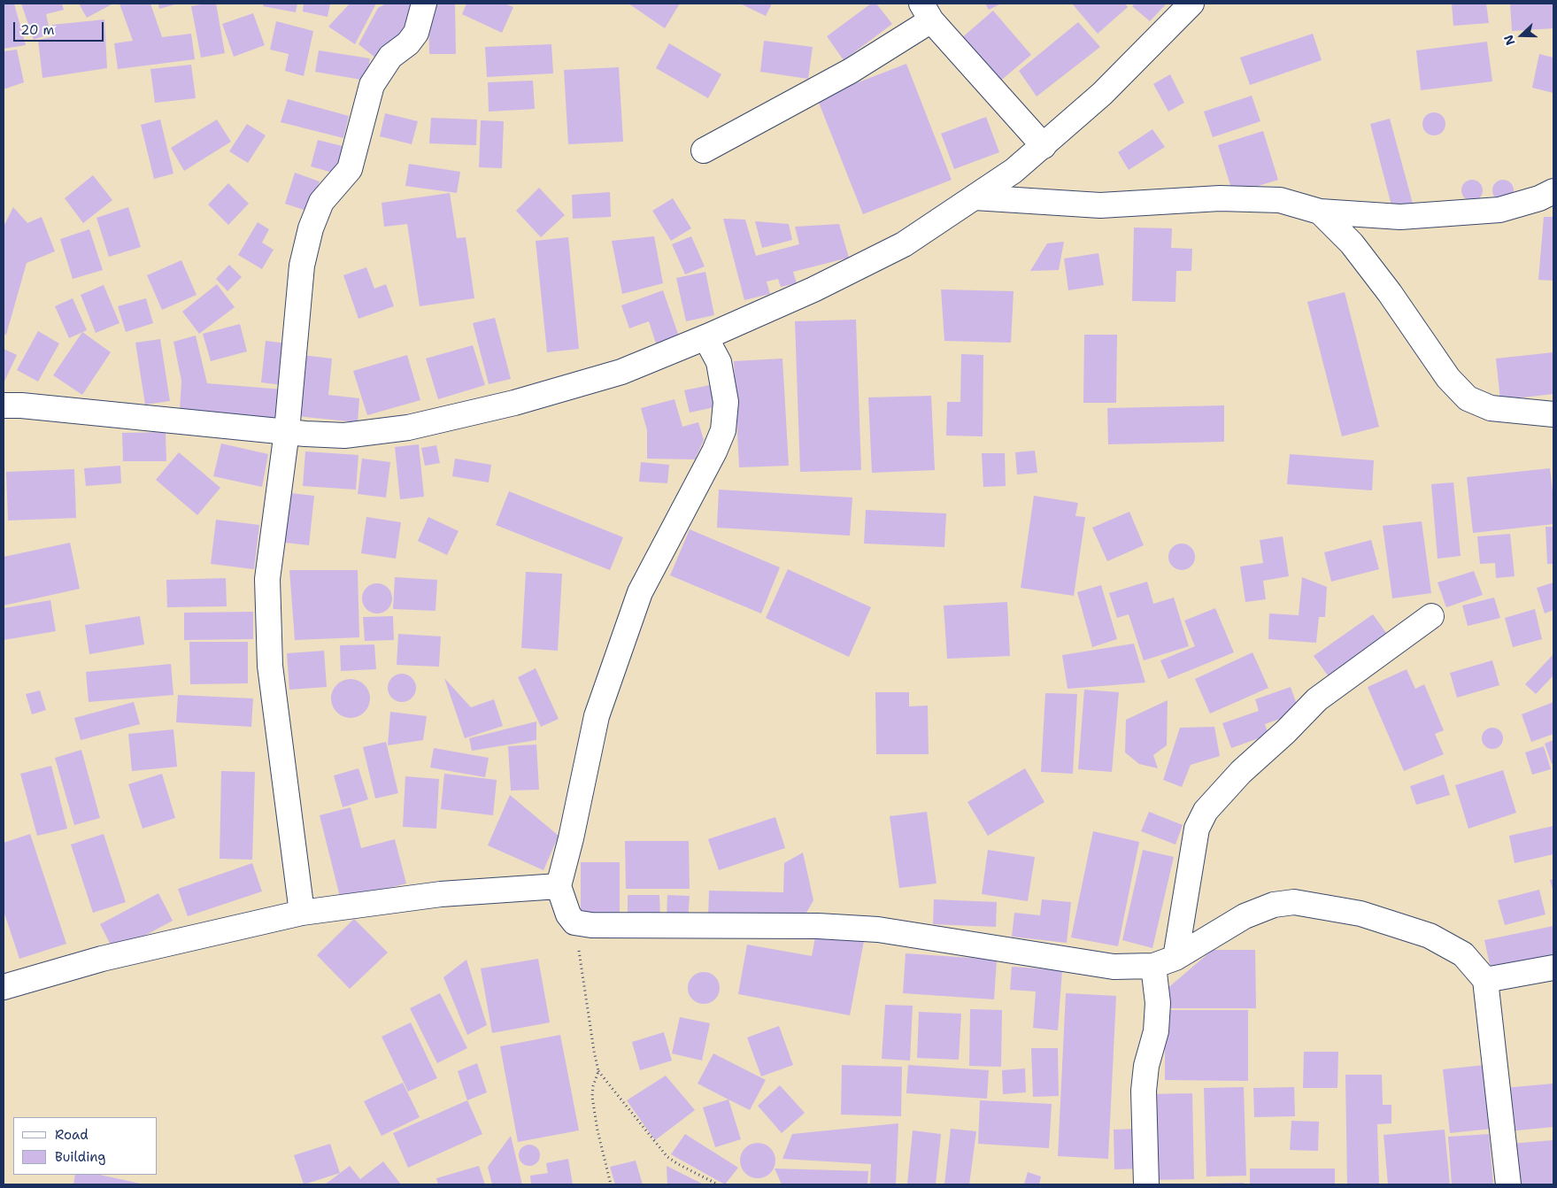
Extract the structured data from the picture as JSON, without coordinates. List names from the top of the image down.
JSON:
{
  "legend": ["Road", "Building"],
  "scale_bar": "20 m",
  "north": "left"
}
